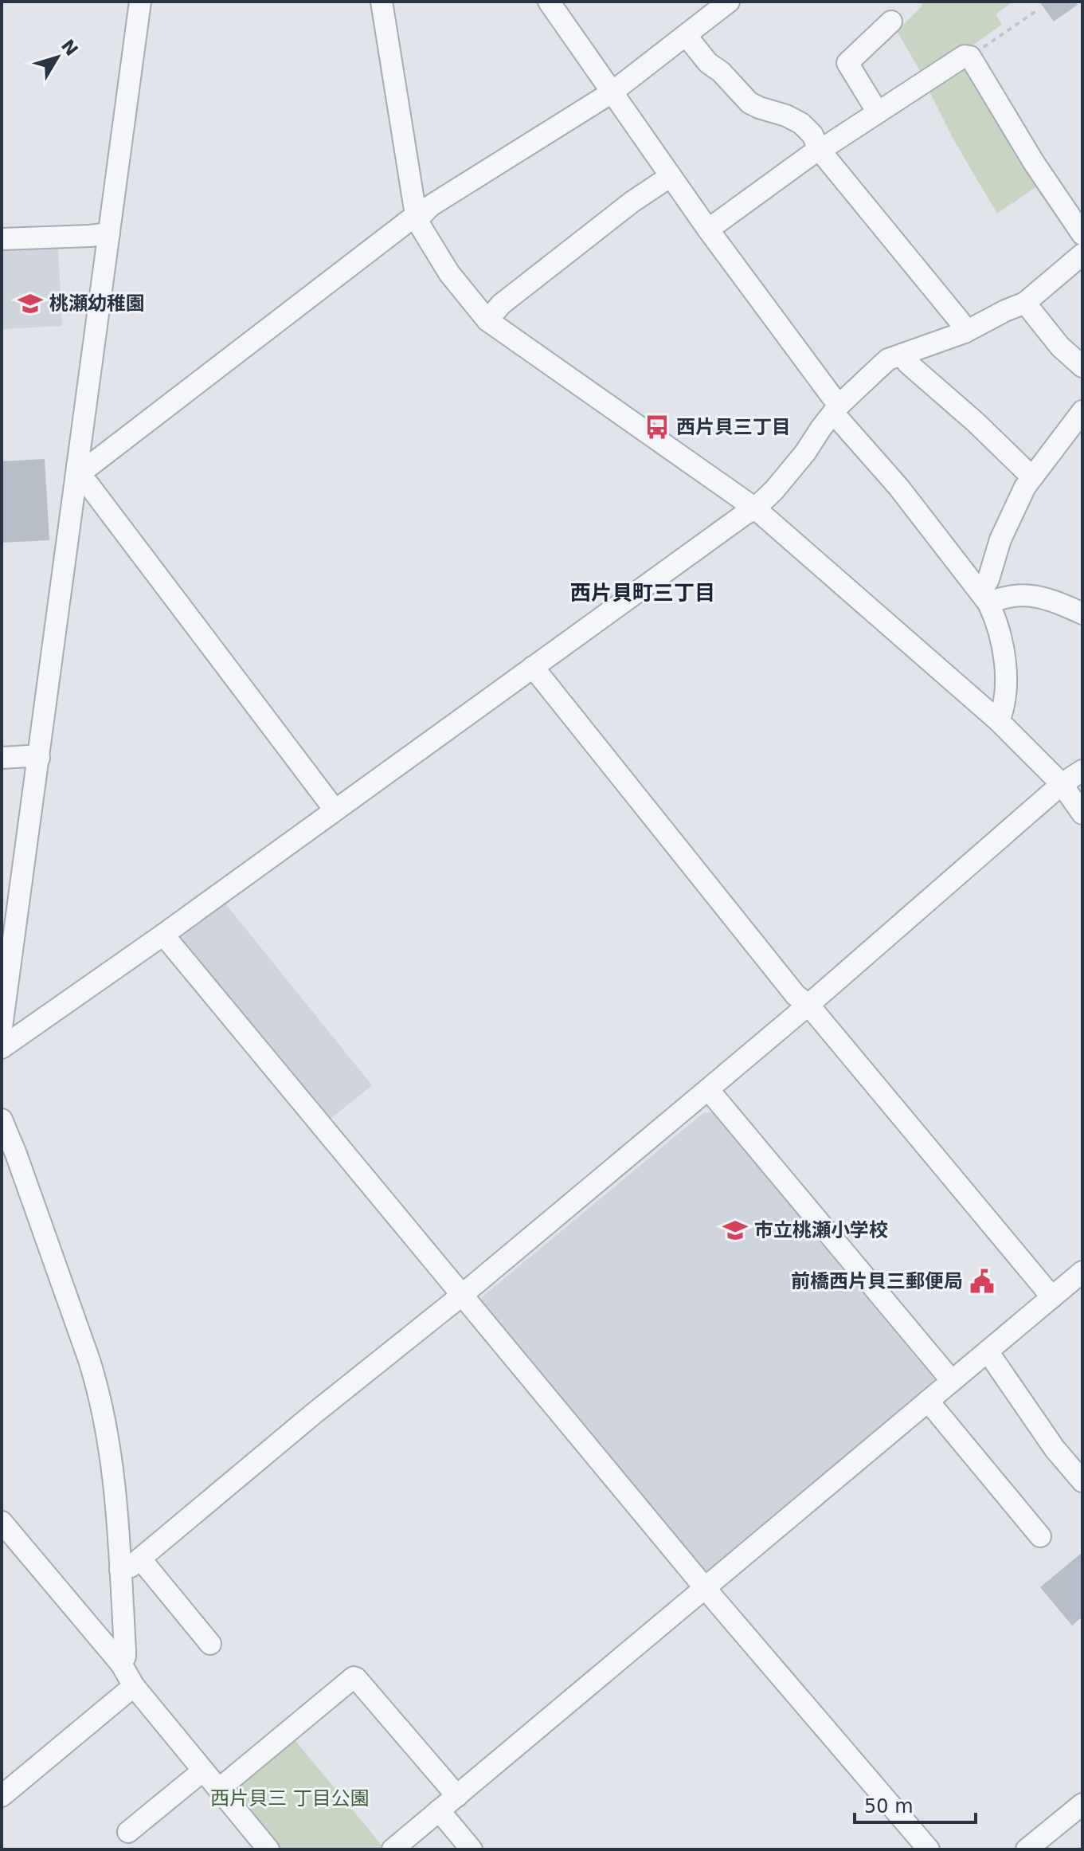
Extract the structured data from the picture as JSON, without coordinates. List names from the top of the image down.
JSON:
{
  "districts": ["西片貝町三丁目"],
  "parks": ["西片貝三 丁目公園"],
  "places": {
    "school or university": ["桃瀬幼稚園", "市立桃瀬小学校"],
    "bus stop": ["西片貝三丁目"],
    "public building": ["前橋西片貝三郵便局"]
  },
  "scale_bar": "50 m",
  "north": "top right"
}
